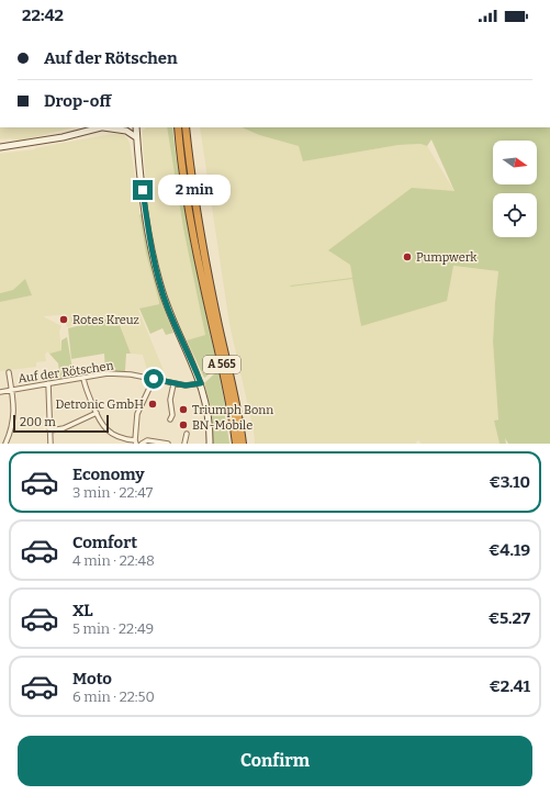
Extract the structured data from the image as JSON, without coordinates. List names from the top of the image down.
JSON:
{
  "streets": {
    "highway": ["A 565"],
    "street": ["Auf der Rötschen"]
  },
  "places": [
    "Pumpwerk",
    "Rotes Kreuz",
    "Detronic GmbH",
    "Triumph Bonn",
    "BN-Mobile"
  ],
  "scale_bar": "200 m",
  "north": "right",
  "page": {
    "status": "22:42",
    "banner": ["Auf der Rötschen", "Drop-off"],
    "bubble": "2 min",
    "scale": "200 m",
    "list": [
      {
        "name": "Economy",
        "note": "3 min · 22:47",
        "value": "€3.10"
      },
      {
        "name": "Comfort",
        "note": "4 min · 22:48",
        "value": "€4.19"
      },
      {
        "name": "XL",
        "note": "5 min · 22:49",
        "value": "€5.27"
      },
      {
        "name": "Moto",
        "note": "6 min · 22:50",
        "value": "€2.41"
      }
    ],
    "buttons": "Confirm"
  }
}
